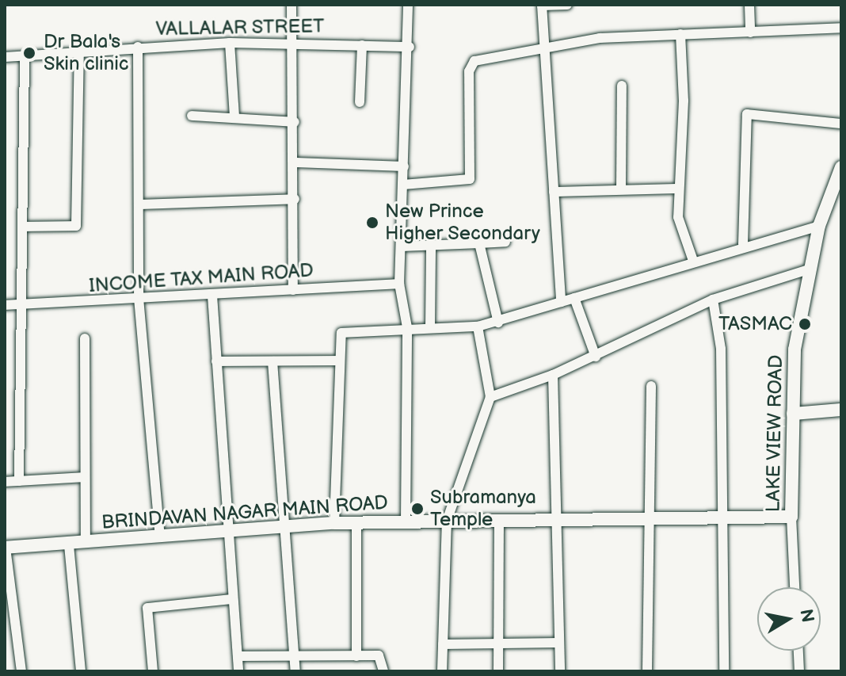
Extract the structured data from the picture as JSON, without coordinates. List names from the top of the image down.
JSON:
{
  "streets": {
    "street": [
      "VALLALAR STREET",
      "INCOME TAX MAIN ROAD",
      "LAKE VIEW ROAD",
      "BRINDAVAN NAGAR MAIN ROAD"
    ]
  },
  "crossings": [
    ["LAKE VIEW ROAD", "BRINDAVAN NAGAR MAIN ROAD"]
  ],
  "places": [
    "Dr Bala's Skin clinic",
    "New Prince Higher Secondary",
    "TASMAC",
    "Subramanya Temple"
  ],
  "north": "right"
}
